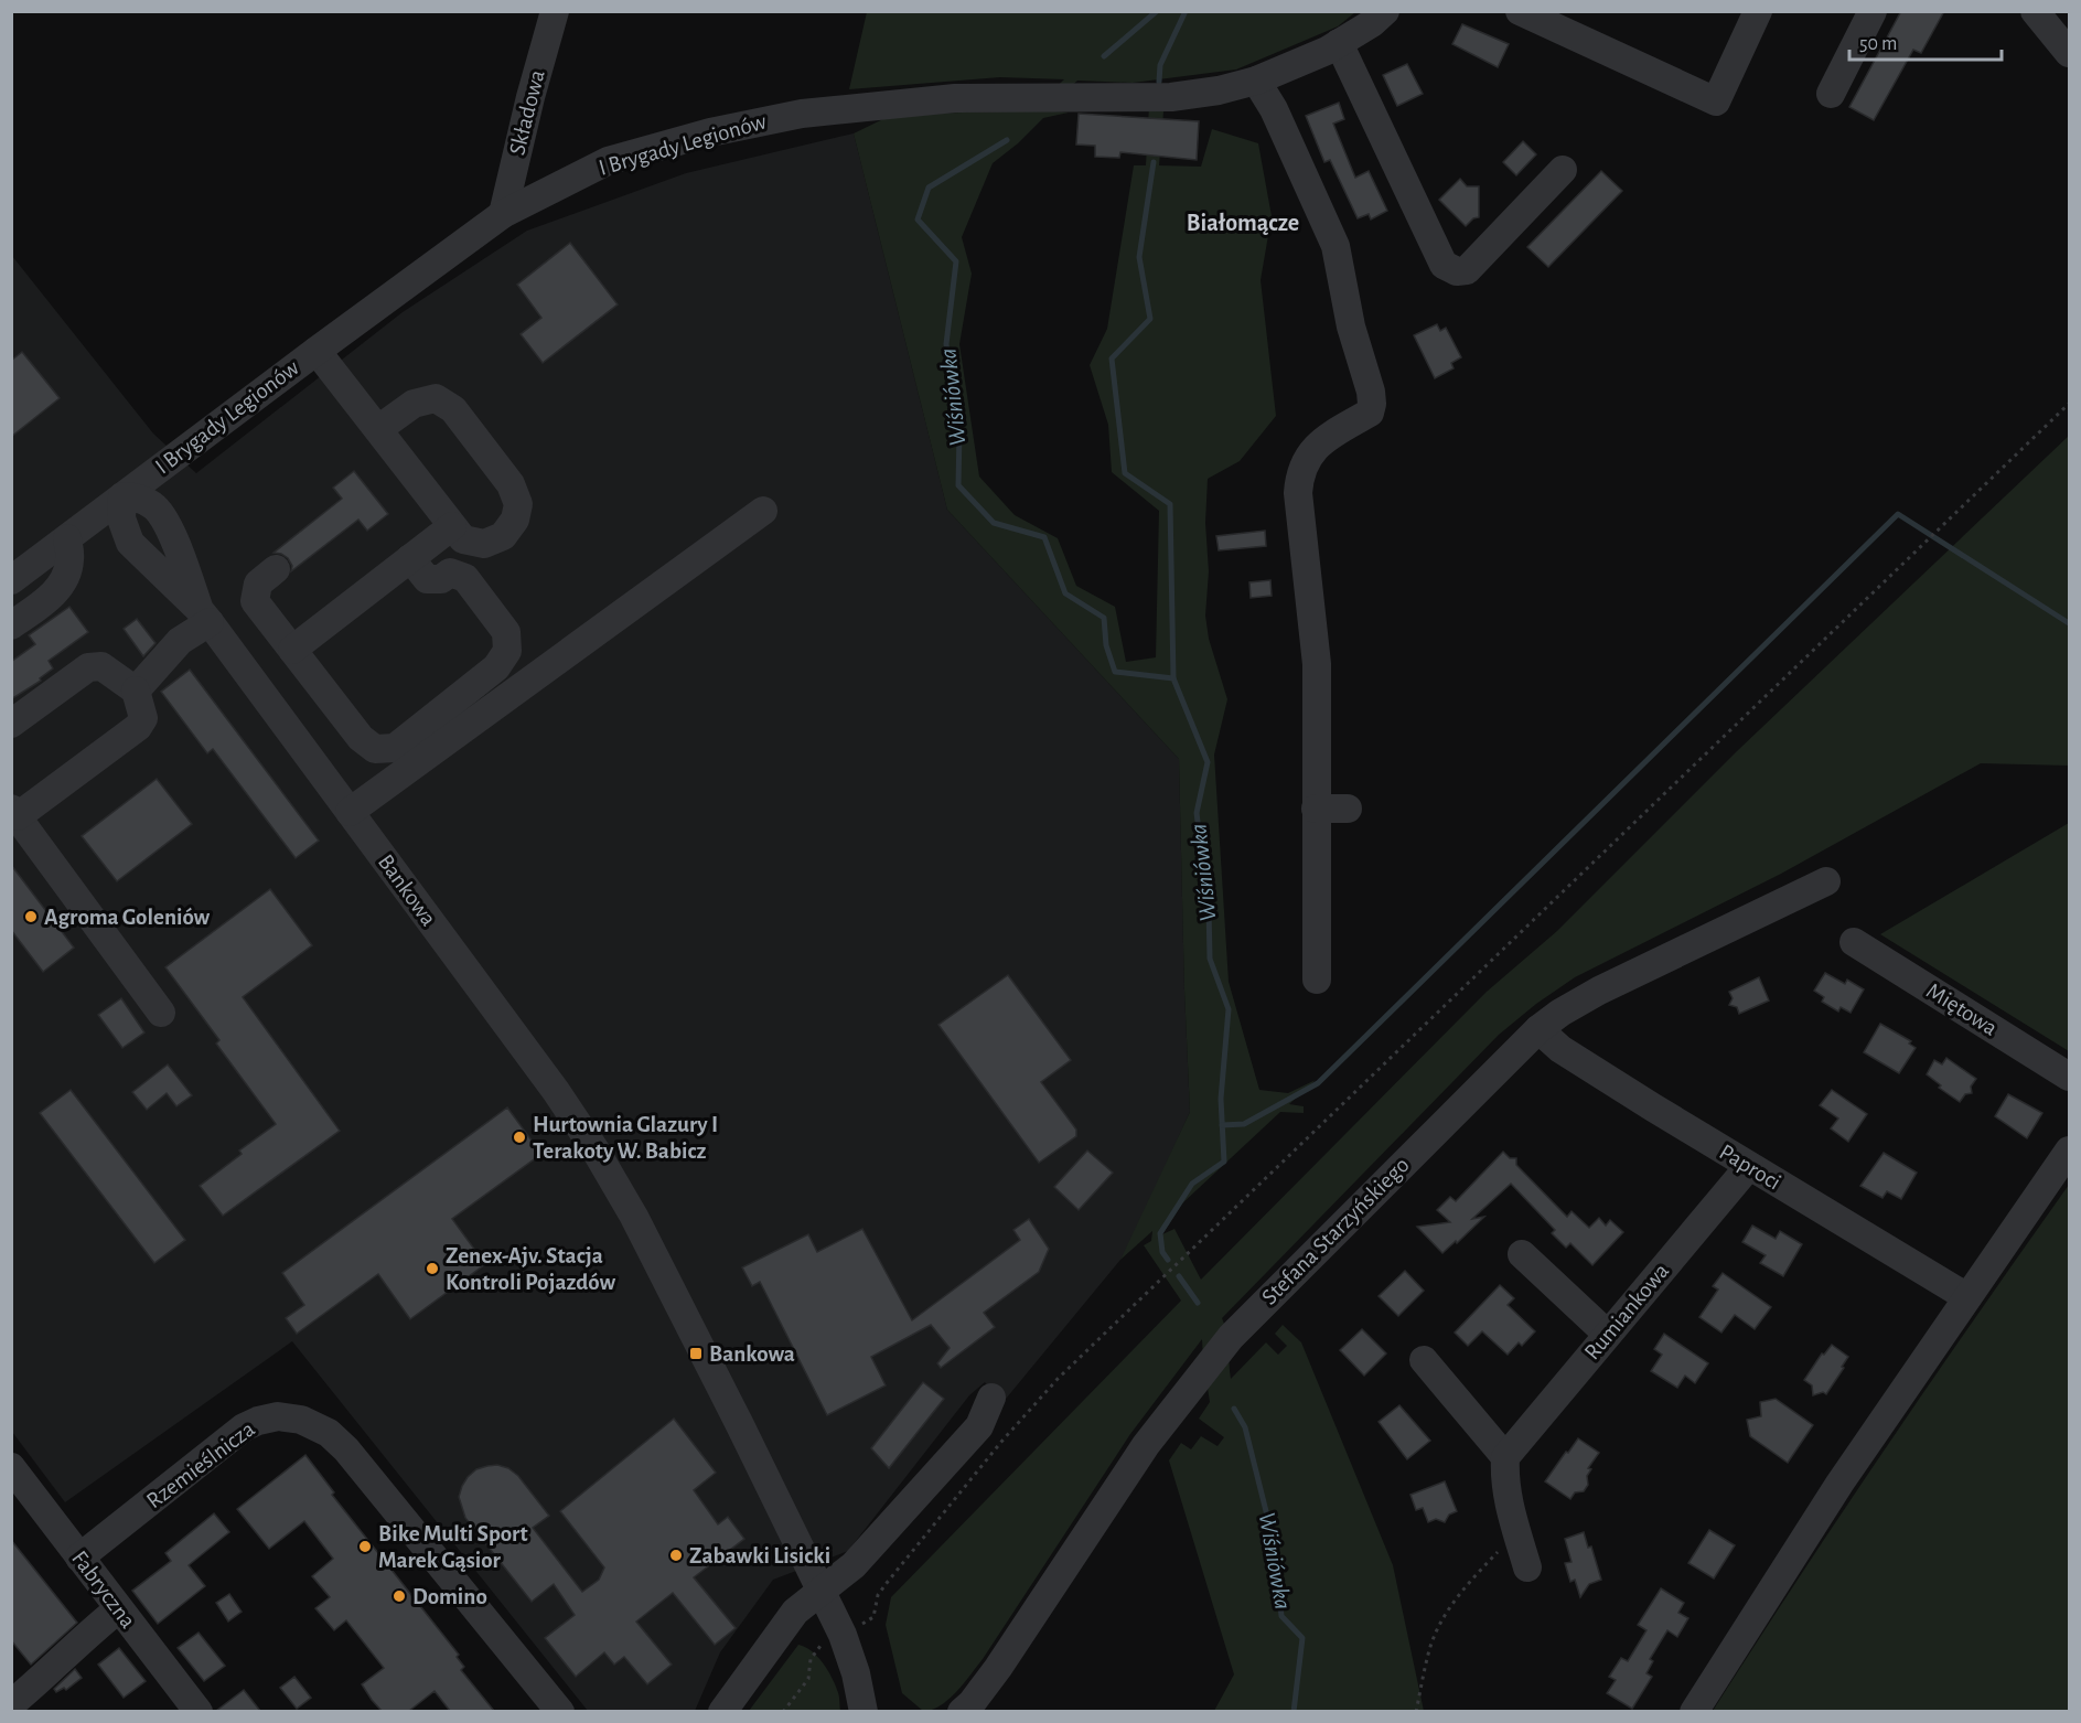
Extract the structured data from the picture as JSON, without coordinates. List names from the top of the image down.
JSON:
{
  "streets": {
    "street": [
      "Składowa",
      "I Brygady Legionów",
      "Bankowa",
      "Miętowa",
      "Paproci",
      "Stefana Starzyńskiego",
      "Rumiankowa",
      "Rzemieślnicza",
      "Fabryczna"
    ]
  },
  "crossings": [
    ["Składowa", "I Brygady Legionów"],
    ["I Brygady Legionów", "Bankowa"],
    ["Paproci", "Stefana Starzyńskiego"],
    ["Paproci", "Rumiankowa"],
    ["Rzemieślnicza", "Fabryczna"]
  ],
  "districts": ["Białomącze"],
  "water": ["Wiśniówka"],
  "places": {
    "other": [
      "Agroma Goleniów",
      "Hurtownia Glazury I Terakoty W. Babicz",
      "Zenex-Ajv. Stacja Kontroli Pojazdów",
      "Bike Multi Sport Marek Gąsior",
      "Zabawki Lisicki",
      "Domino"
    ],
    "transit": ["Bankowa"]
  },
  "scale_bar": "50 m"
}
